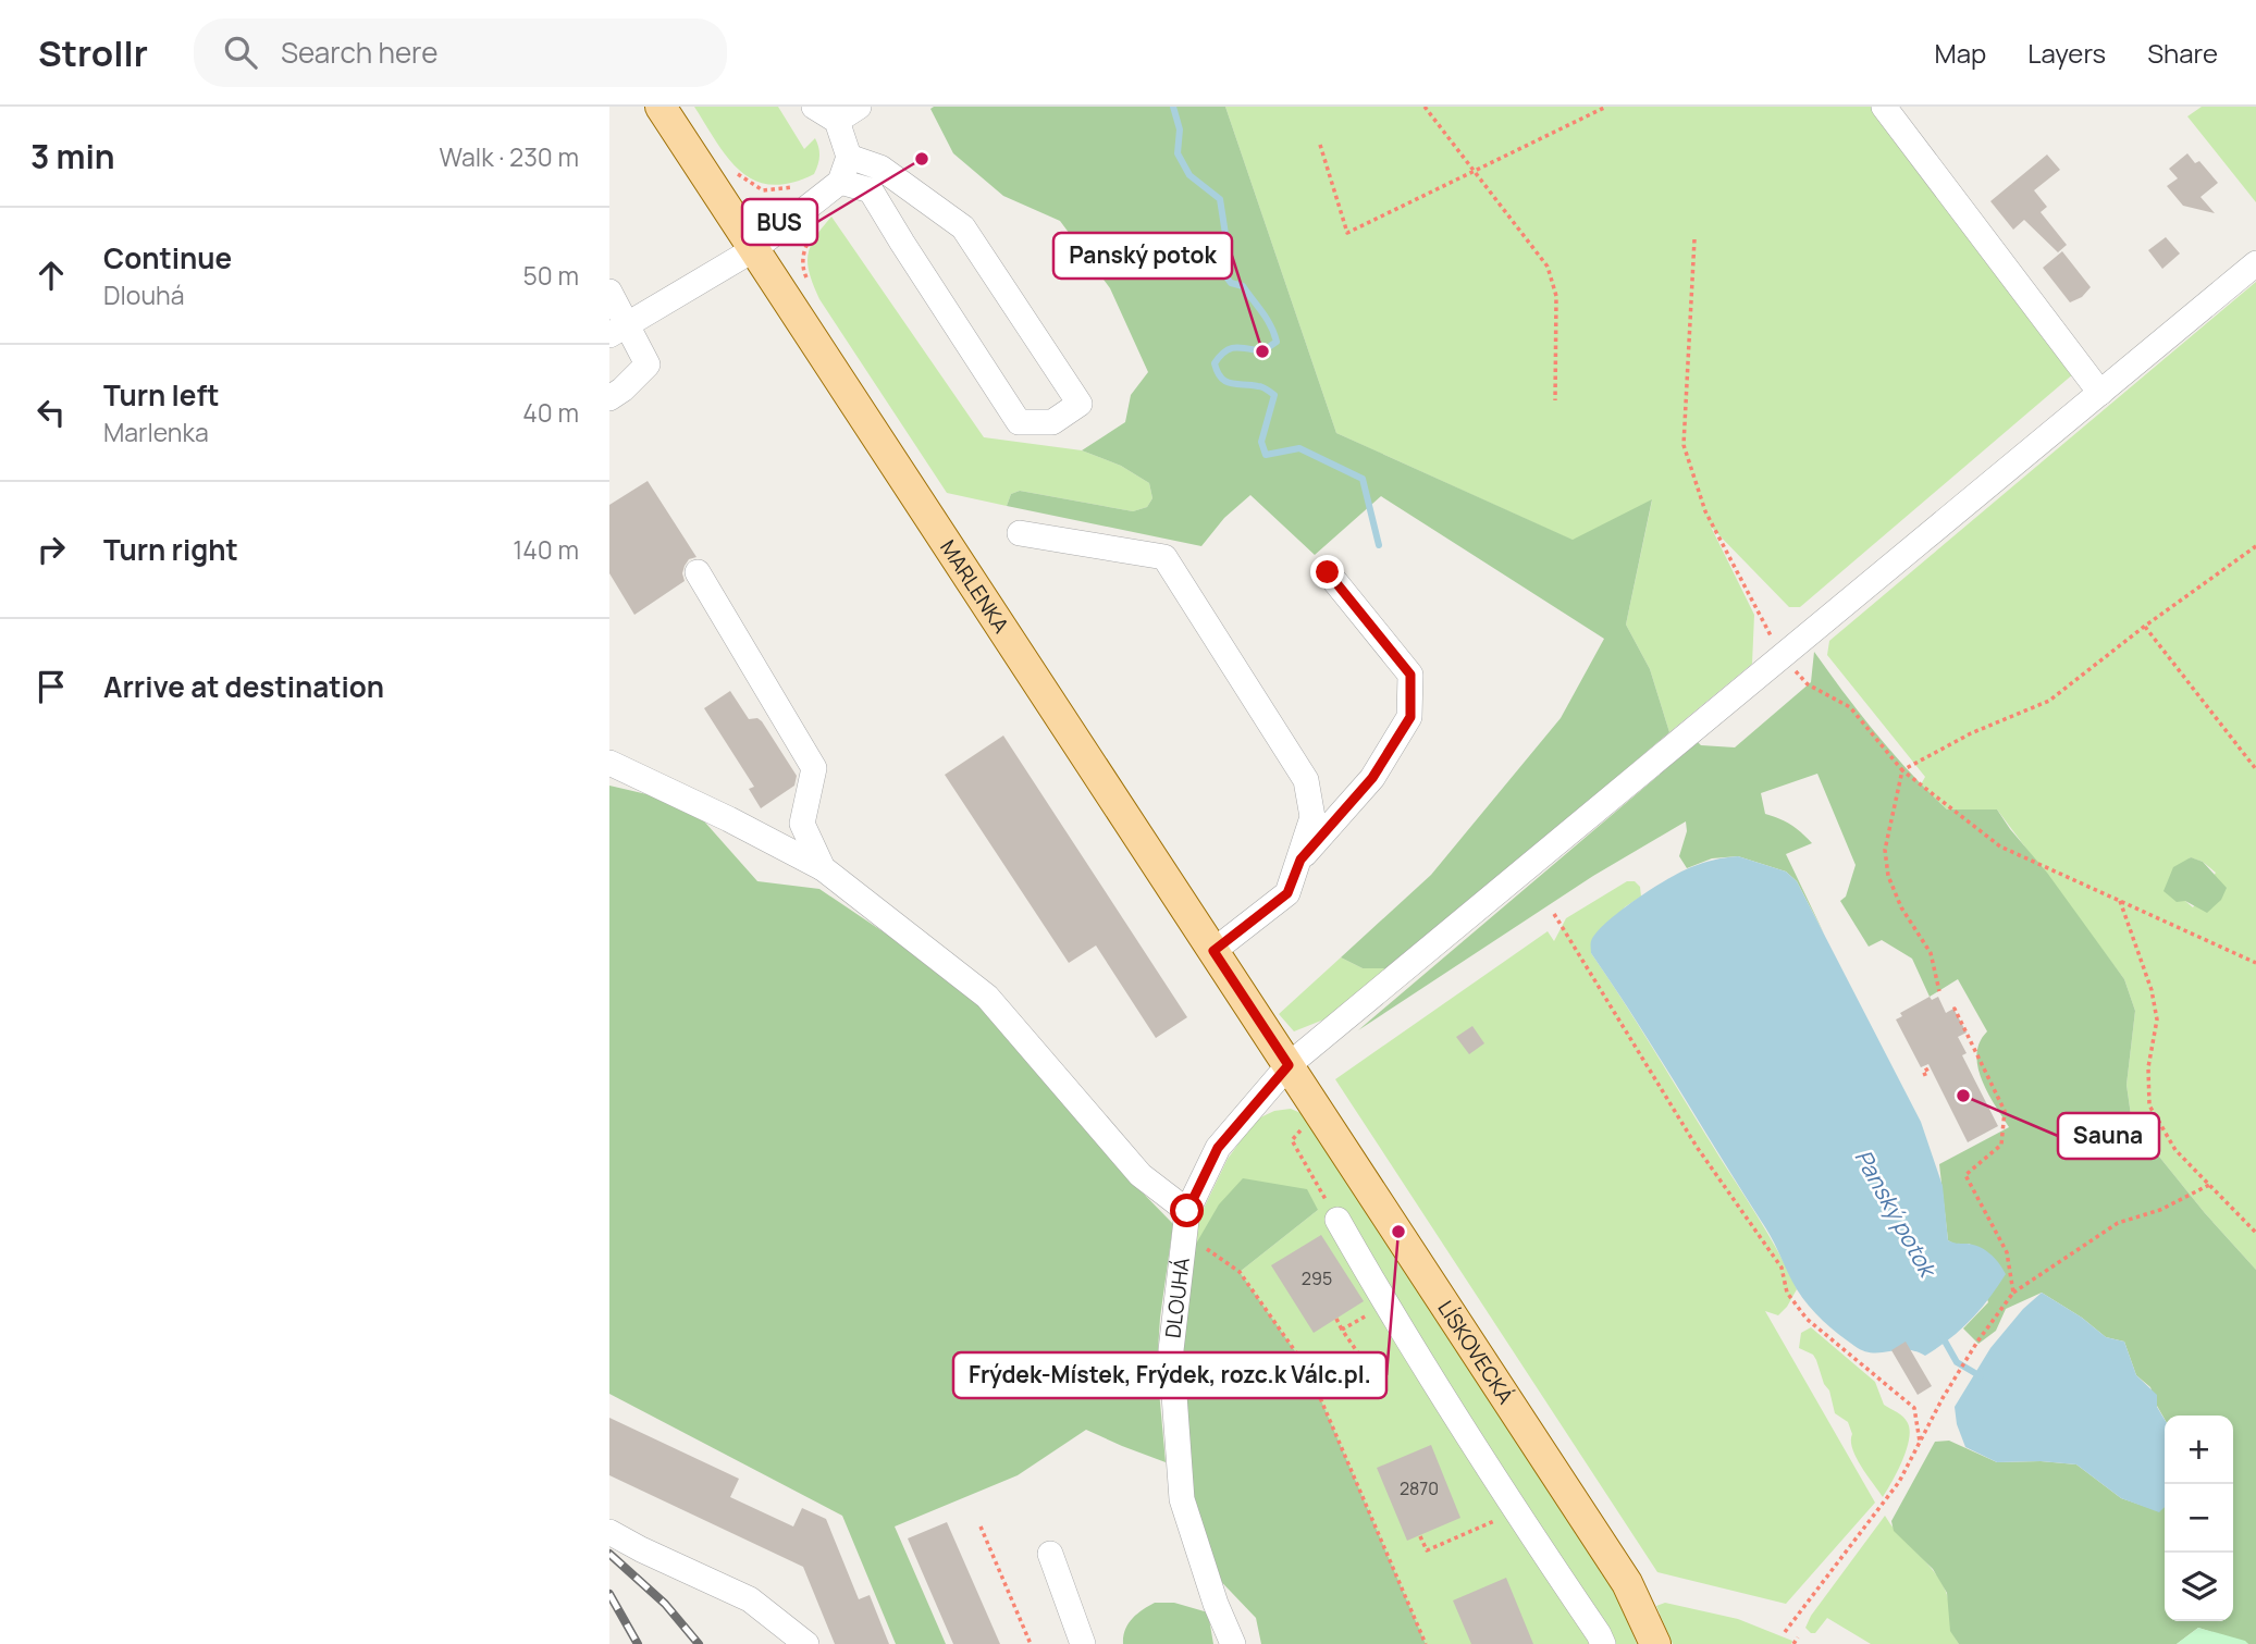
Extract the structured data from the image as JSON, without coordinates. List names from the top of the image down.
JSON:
{
  "streets": {
    "main road": ["MARLENKA", "LÍSKOVECKÁ"],
    "street": ["DLOUHÁ"]
  },
  "crossings": [
    ["MARLENKA", "DLOUHÁ"],
    ["MARLENKA", "LÍSKOVECKÁ"],
    ["DLOUHÁ", "LÍSKOVECKÁ"]
  ],
  "water": ["Panský potok"],
  "places": [
    "BUS",
    "Panský potok",
    "Sauna",
    "Frýdek-Místek, Frýdek, rozc.k Válc.pl."
  ],
  "house_numbers": ["295", "2870"],
  "page": {
    "header": "Strollr",
    "search": "Search here",
    "nav": ["Map", "Layers", "Share"],
    "heading": ["3 min", "Walk · 230 m"],
    "list": [
      ["Continue", "Dlouhá", "50 m"],
      ["Turn left", "Marlenka", "40 m"],
      ["Turn right", "140 m"],
      "Arrive at destination"
    ],
    "map_buttons": ["+", "−"]
  }
}
